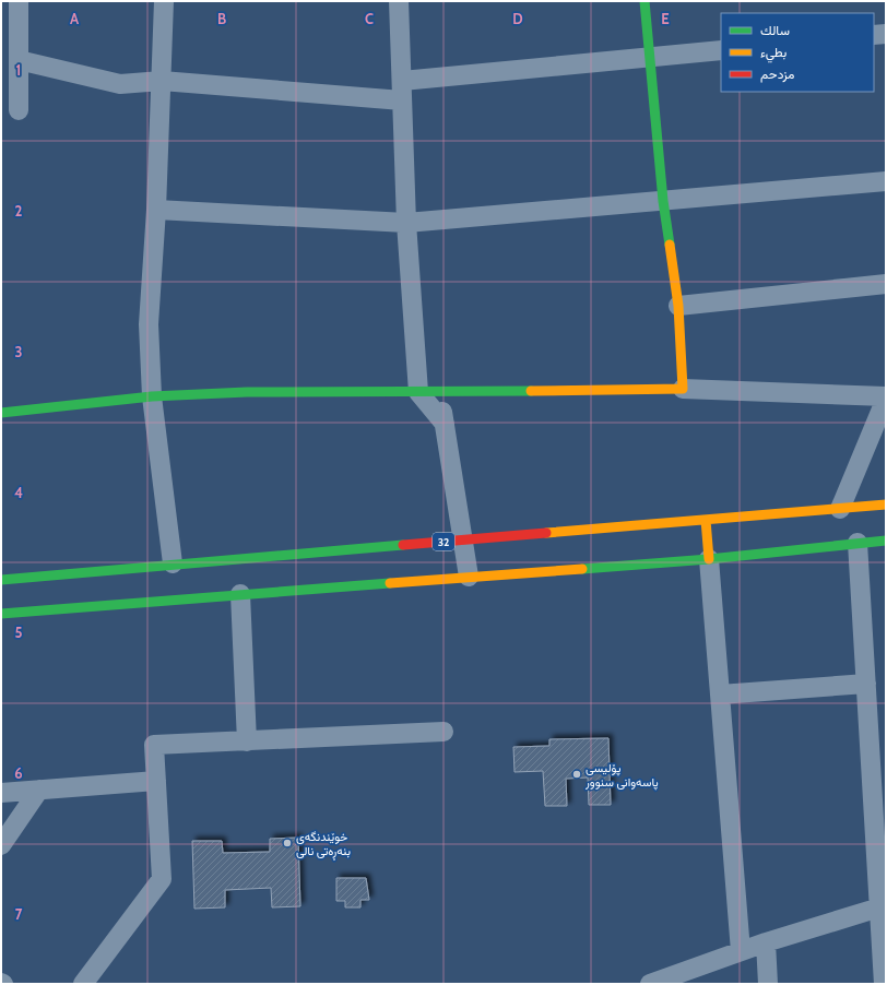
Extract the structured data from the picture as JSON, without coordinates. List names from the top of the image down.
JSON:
{
  "streets": {
    "main road": ["32"]
  },
  "places": ["پۆلیسی پاسەوانی سنوور", "خوێندنگەی بنەڕەتی نالی"],
  "legend": ["سالك", "بطيء", "مزدحم"],
  "grid": {
    "columns": [
      "A",
      "B",
      "C",
      "D",
      "E"
    ],
    "rows": [
      "1",
      "2",
      "3",
      "4",
      "5",
      "6",
      "7"
    ]
  }
}
